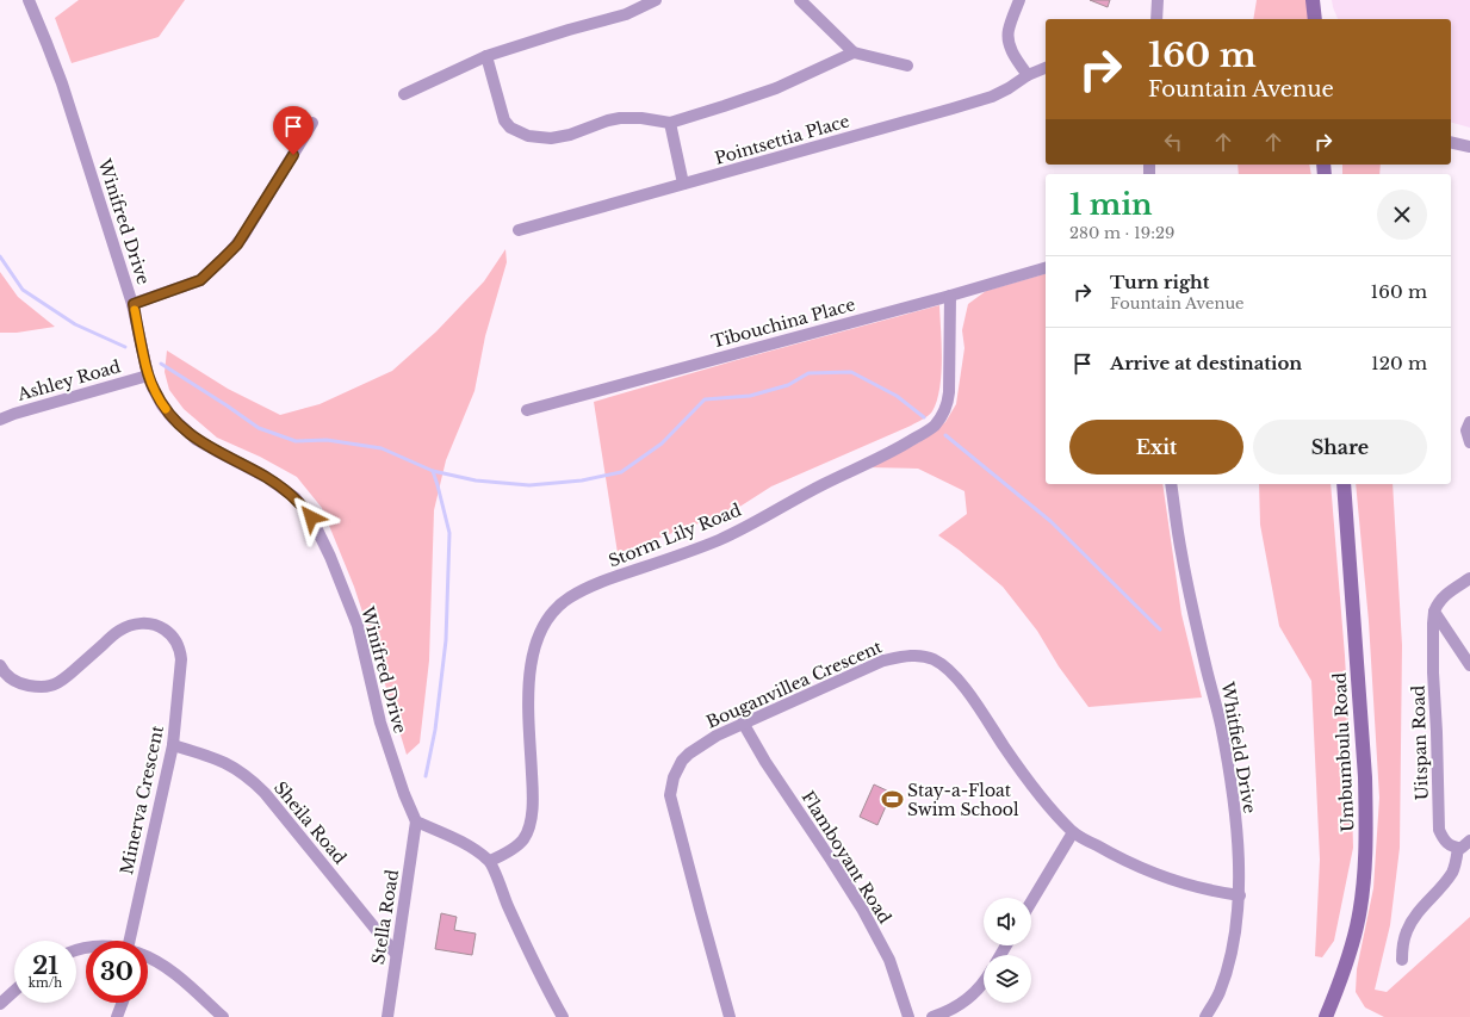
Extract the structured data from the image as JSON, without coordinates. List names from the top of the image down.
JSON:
{
  "streets": {
    "main road": ["Umbumbulu Road"],
    "street": [
      "Pointsettia Place",
      "Winifred Drive",
      "Tibouchina Place",
      "Ashley Road",
      "Storm Lily Road",
      "Bouganvillea Crescent",
      "Uitspan Road",
      "Whitfield Drive",
      "Minerva Crescent",
      "Sheila Road",
      "Flamboyant Road",
      "Stella Road"
    ]
  },
  "crossings": [
    ["Winifred Drive", "Ashley Road"],
    ["Winifred Drive", "Stella Road"],
    ["Tibouchina Place", "Storm Lily Road"],
    ["Bouganvillea Crescent", "Whitfield Drive"],
    ["Bouganvillea Crescent", "Flamboyant Road"],
    ["Minerva Crescent", "Sheila Road"],
    ["Sheila Road", "Stella Road"]
  ],
  "places": {
    "sports": ["Stay-a-Float Swim School"]
  },
  "page": {
    "turn": ["160 m", "Fountain Avenue"],
    "heading": ["1 min", "280 m · 19:29"],
    "list": [
      {
        "name": "Turn right",
        "note": "Fountain Avenue",
        "value": "160 m"
      },
      {
        "name": "Arrive at destination",
        "value": "120 m"
      }
    ],
    "buttons": ["Exit", "Share"],
    "speed": "21 km/h",
    "limit": "30"
  }
}
